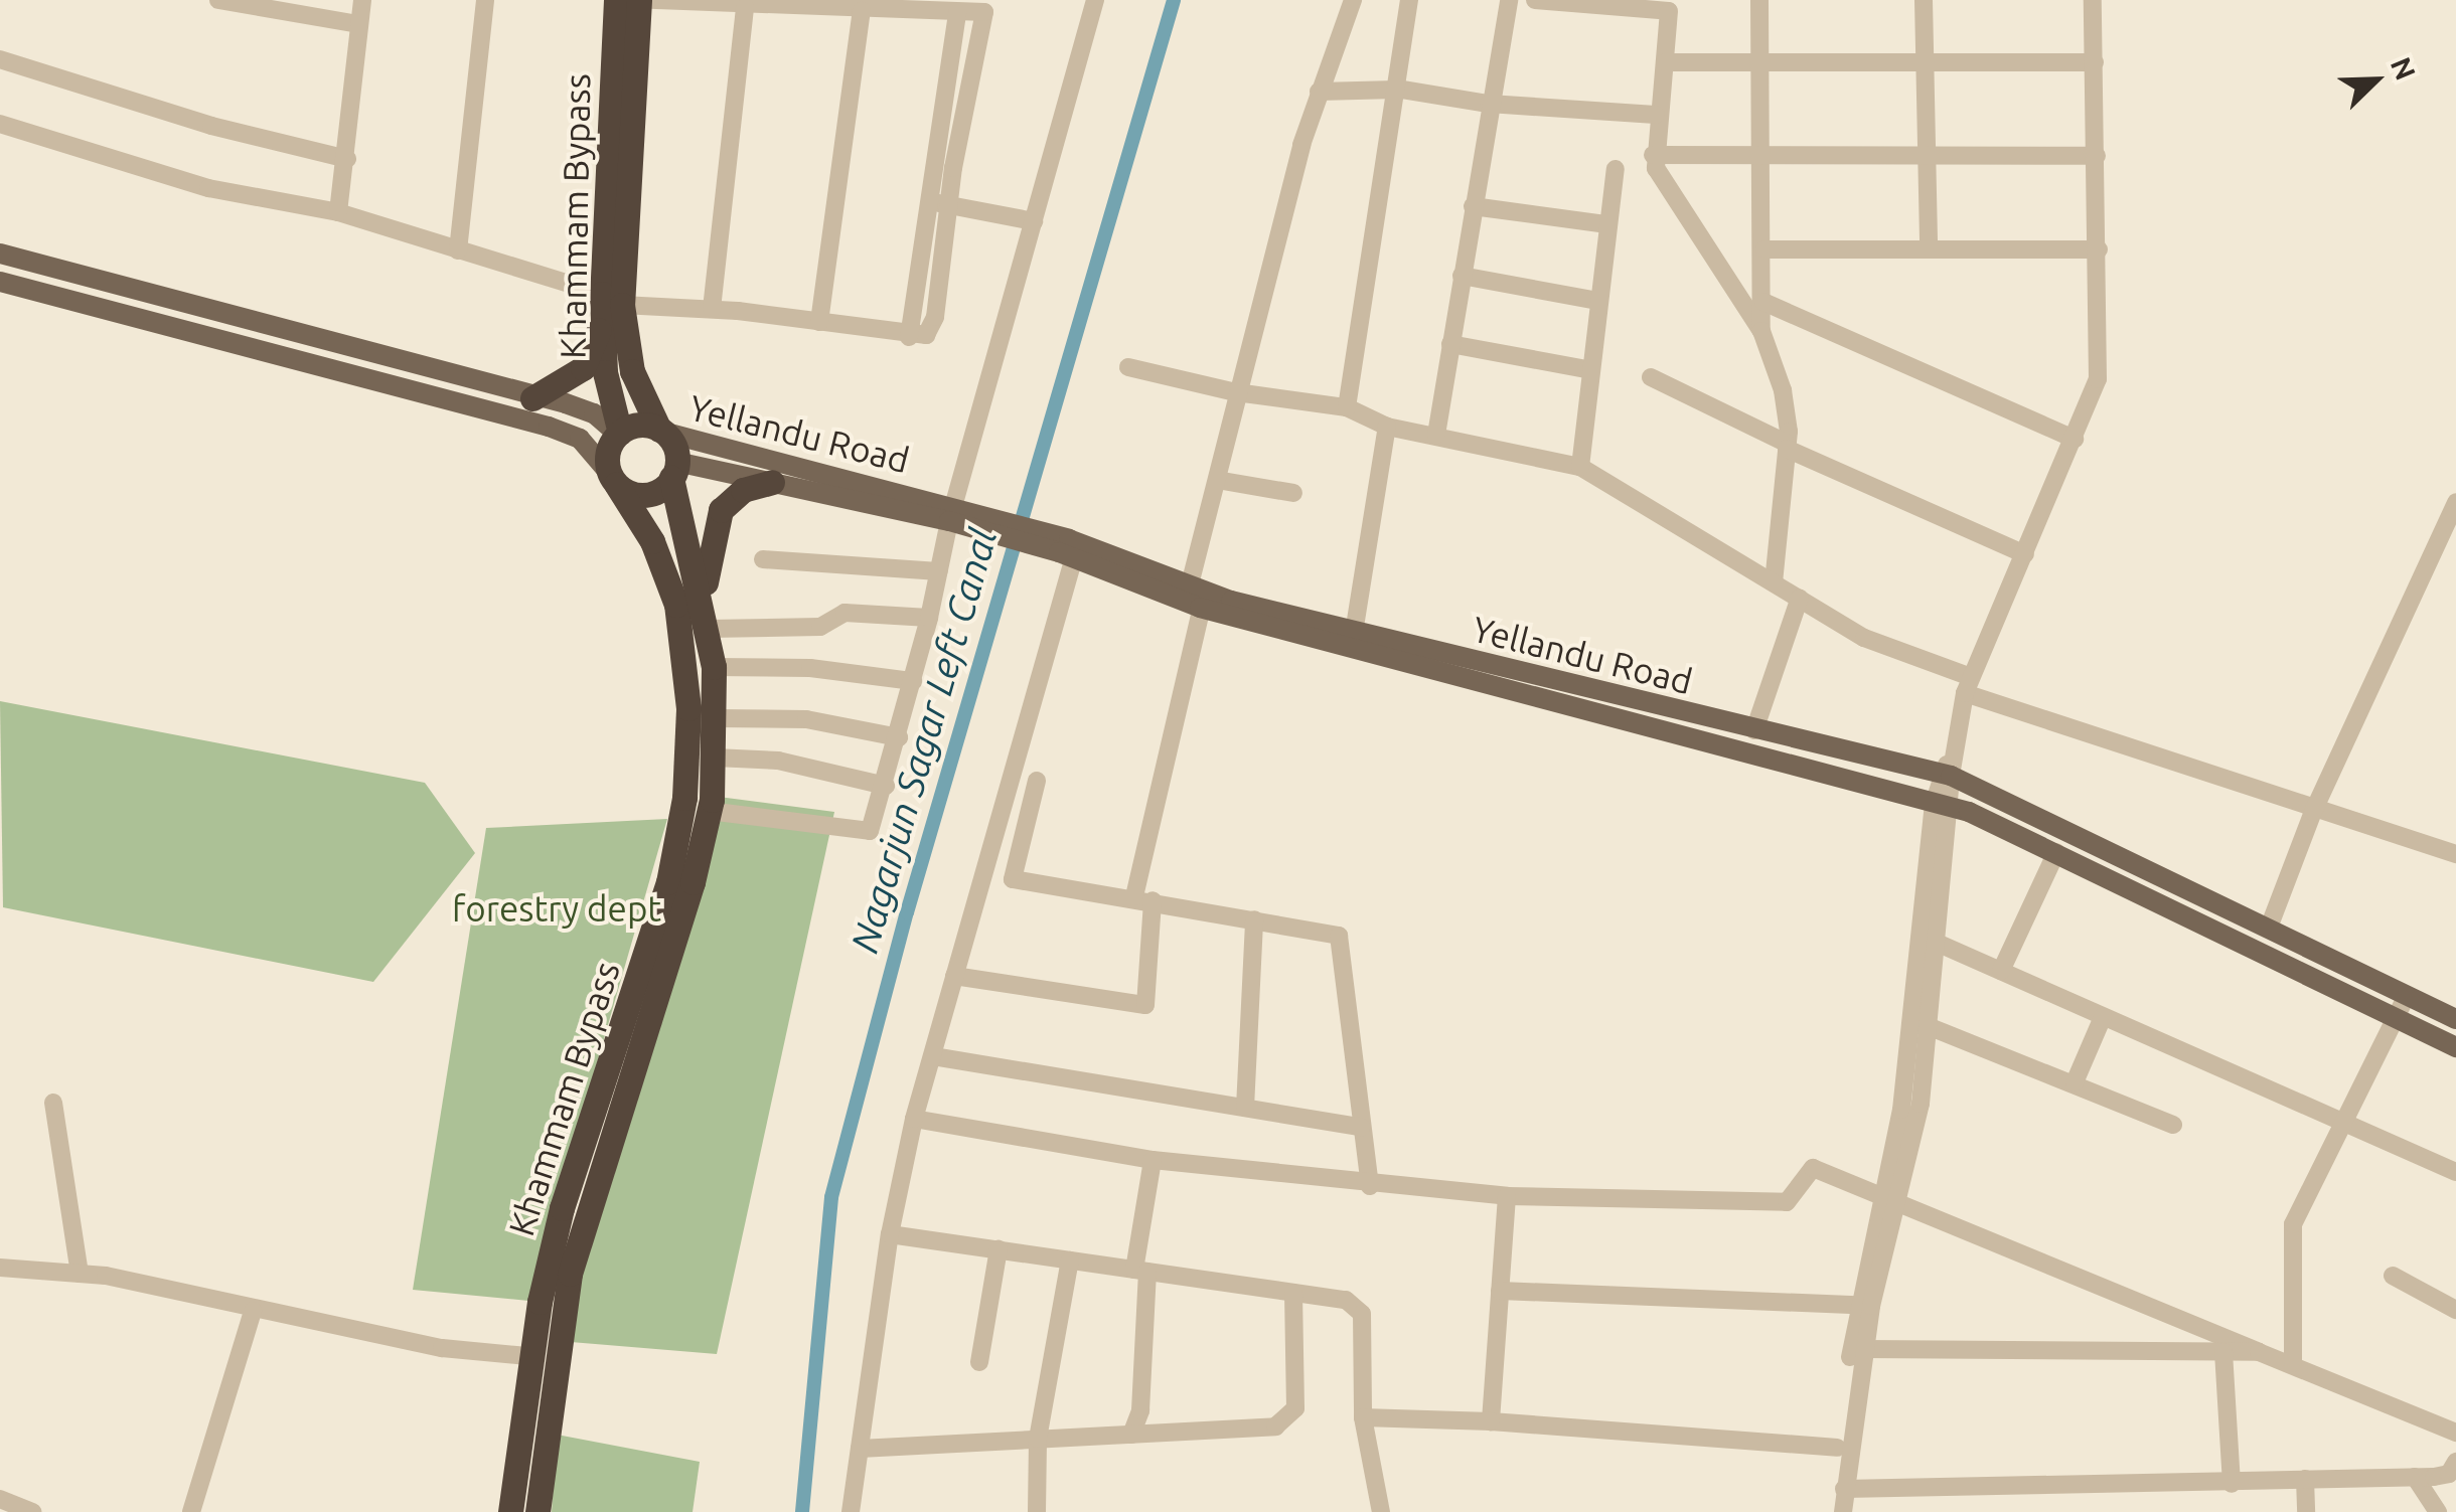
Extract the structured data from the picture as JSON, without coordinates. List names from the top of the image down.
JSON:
{
  "streets": {
    "highway": ["Khammam Bypass"],
    "main road": ["Yellandu Road"]
  },
  "crossings": [
    ["Khammam Bypass", "Yellandu Road"]
  ],
  "water": ["Nagarjun Sagar Left Canal"],
  "parks": ["forestry dept"],
  "north": "top right"
}
